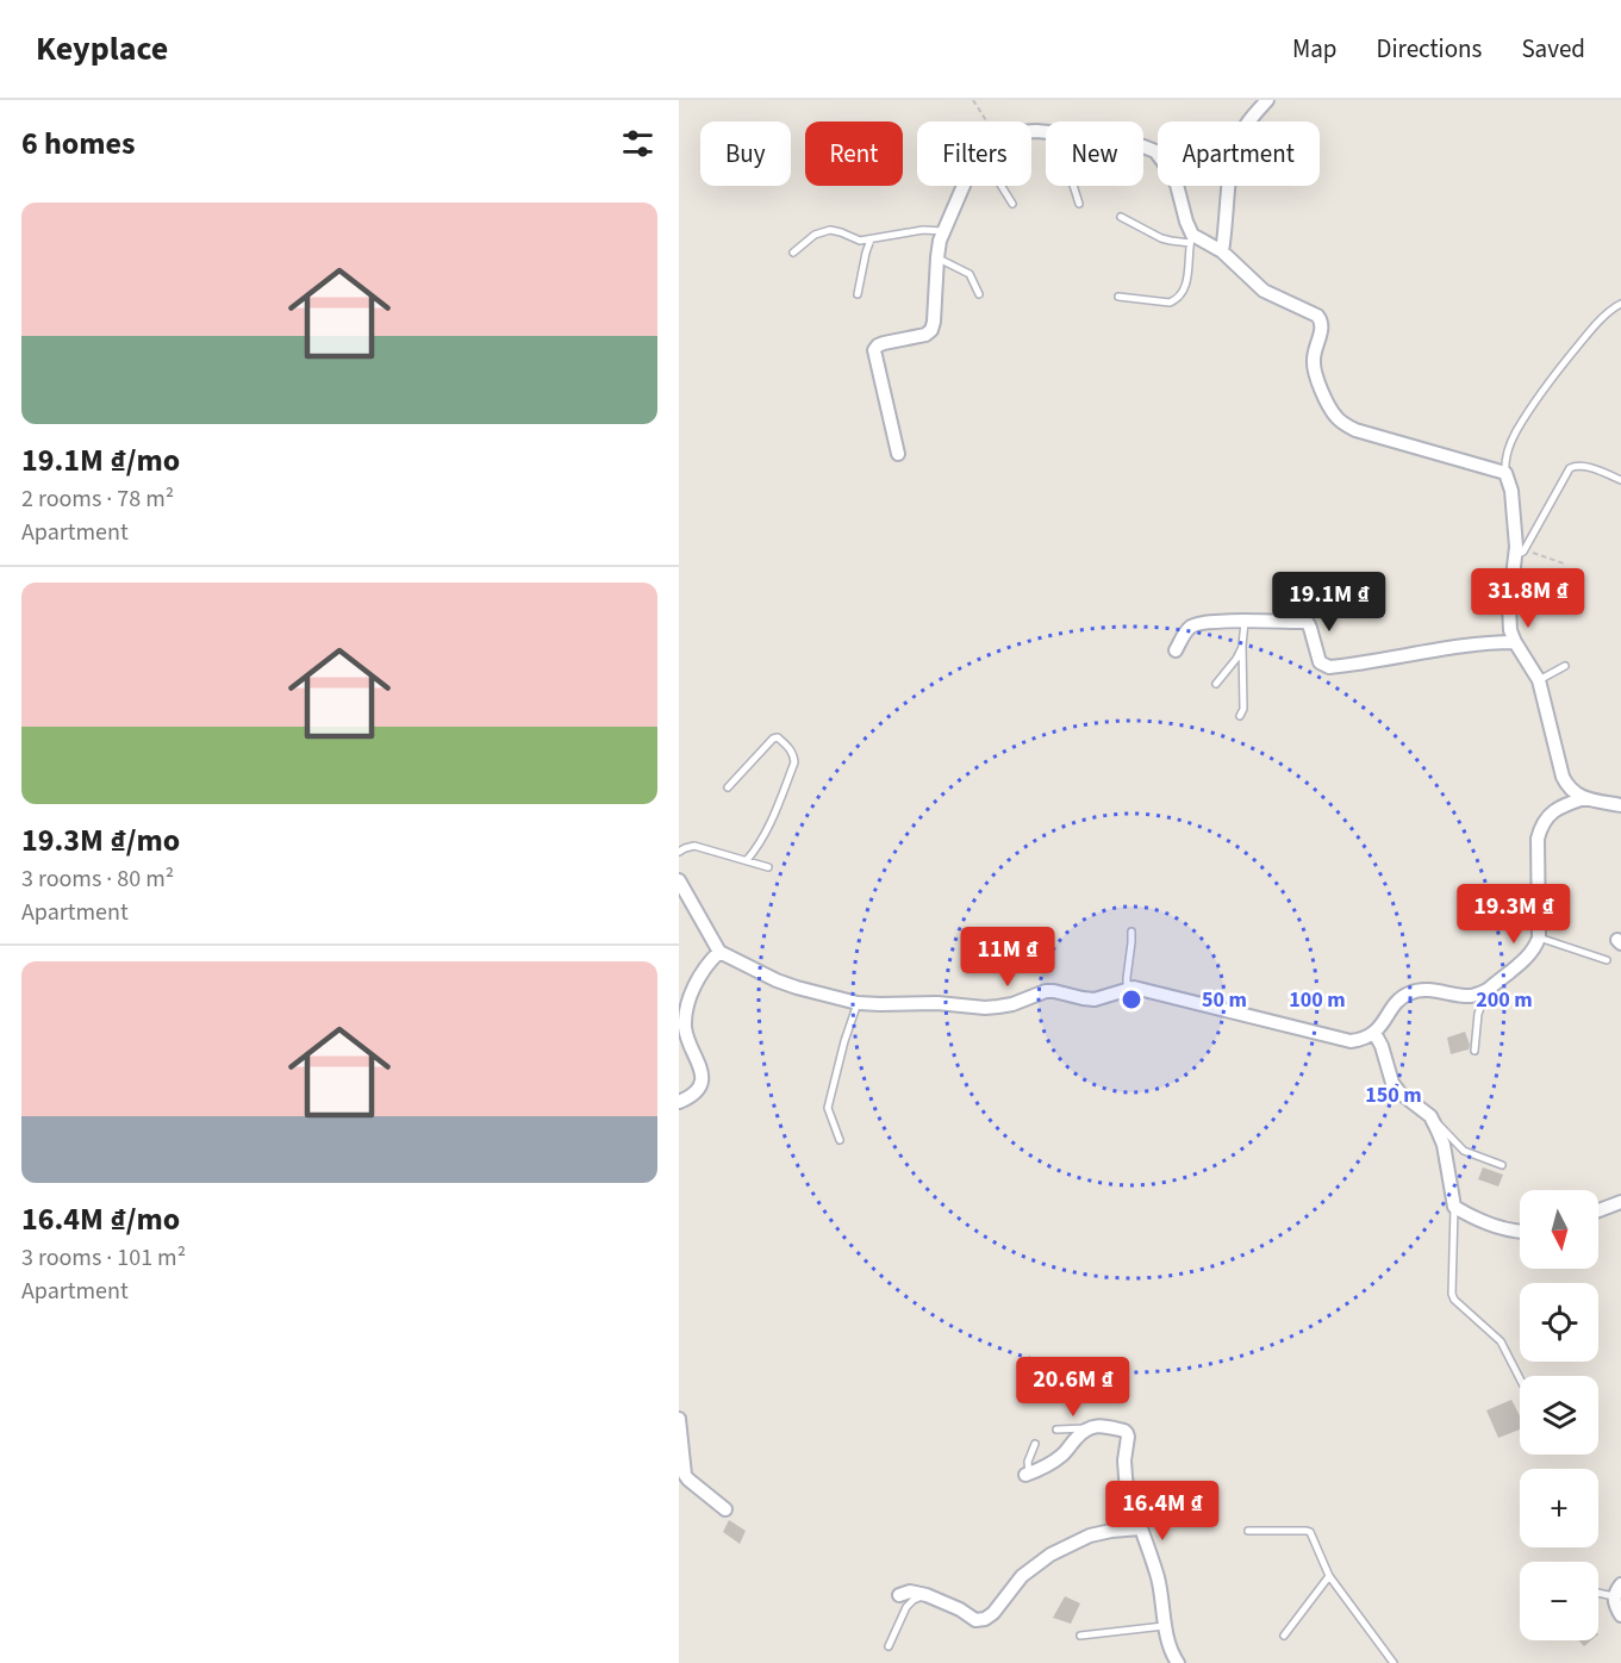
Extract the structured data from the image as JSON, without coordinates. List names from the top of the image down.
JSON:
{
  "north": "bottom",
  "page": {
    "header": "Keyplace",
    "nav": ["Map", "Directions", "Saved"],
    "heading": "6 homes",
    "chip": [
      "Buy",
      "Rent",
      "Filters",
      "New",
      "Apartment"
    ],
    "list": [
      {
        "name": "19.1M ₫/mo",
        "note": "2 rooms · 78 m² · Apartment"
      },
      {
        "name": "19.3M ₫/mo",
        "note": "3 rooms · 80 m² · Apartment"
      },
      {
        "name": "16.4M ₫/mo",
        "note": "3 rooms · 101 m² · Apartment"
      }
    ],
    "price": [
      "31.8M ₫",
      "19.1M ₫",
      "19.3M ₫",
      "11M ₫",
      "20.6M ₫",
      "16.4M ₫"
    ],
    "map_buttons": ["+", "−"]
  },
  "rings": [
    "50 m",
    "100 m",
    "200 m",
    "150 m"
  ]
}
